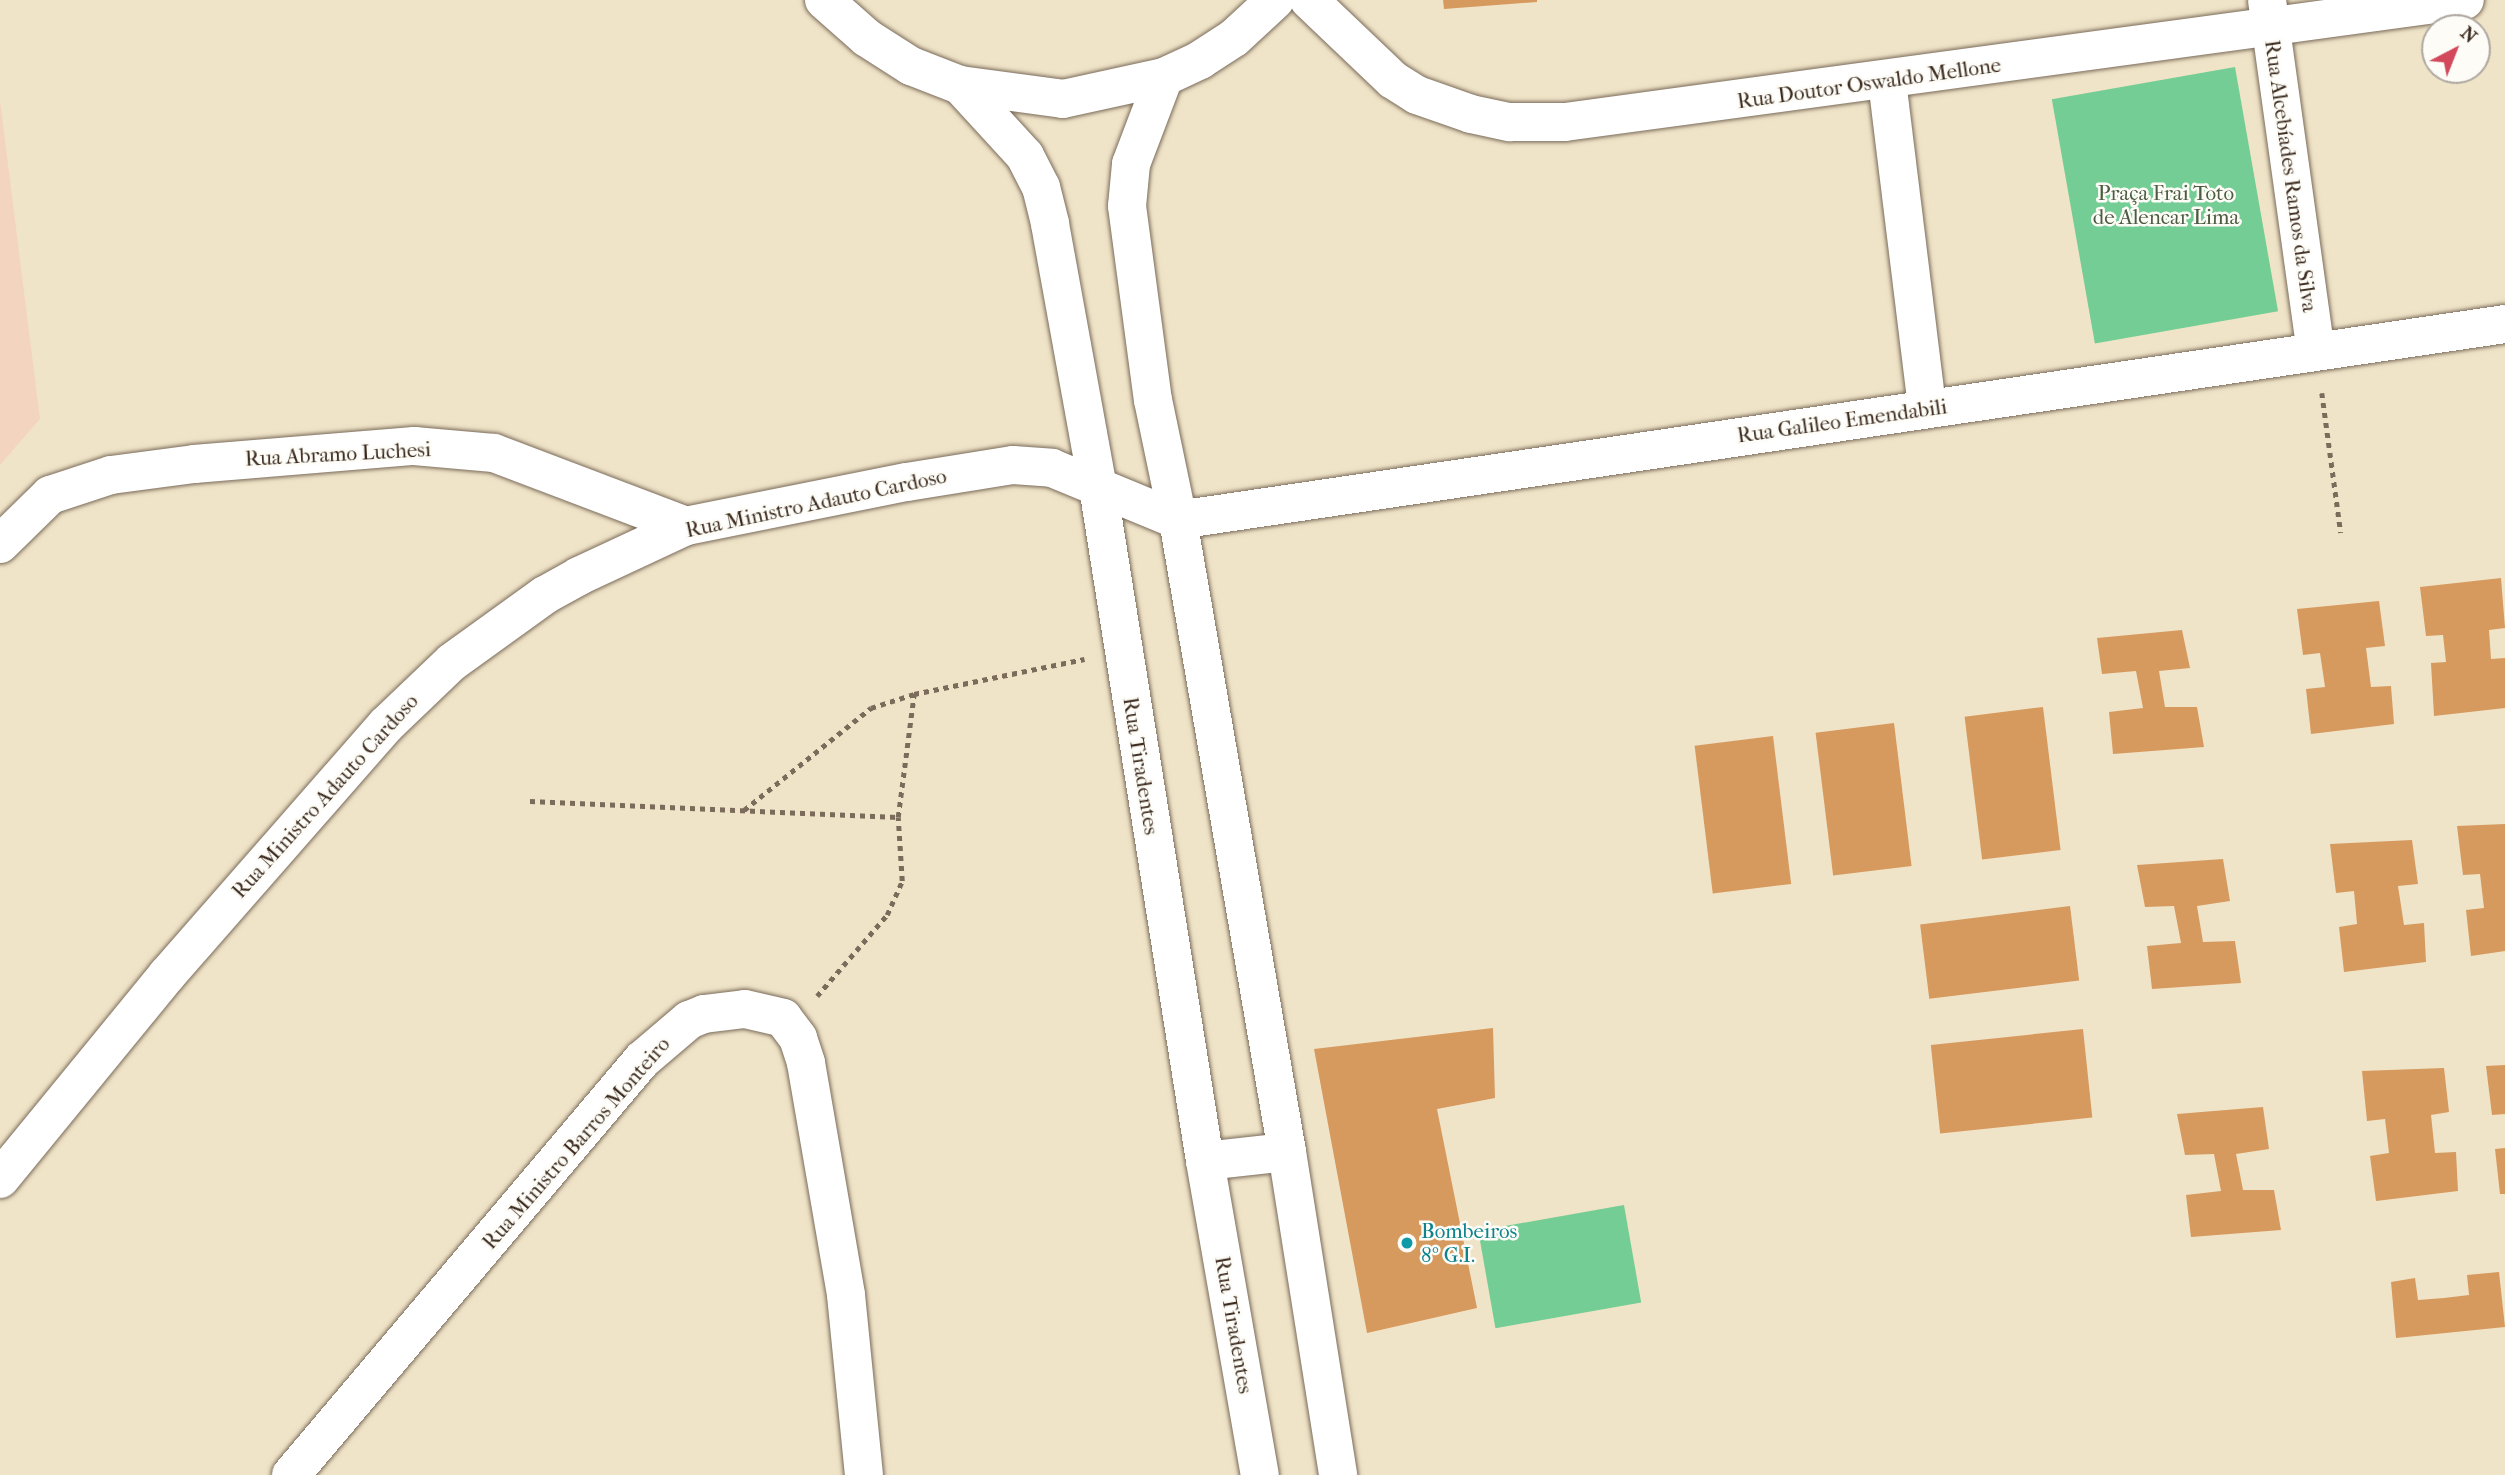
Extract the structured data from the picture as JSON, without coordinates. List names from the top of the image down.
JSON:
{
  "streets": {
    "street": [
      "Rua Doutor Oswaldo Mellone",
      "Rua Alcebíades Ramos da Silva",
      "Rua Galileo Emendabili",
      "Rua Abramo Luchesi",
      "Rua Ministro Adauto Cardoso",
      "Rua Tiradentes",
      "Rua Ministro Barros Monteiro"
    ]
  },
  "crossings": [
    ["Rua Doutor Oswaldo Mellone", "Rua Alcebíades Ramos da Silva"],
    ["Rua Alcebíades Ramos da Silva", "Rua Galileo Emendabili"],
    ["Rua Galileo Emendabili", "Rua Ministro Adauto Cardoso"],
    ["Rua Abramo Luchesi", "Rua Ministro Adauto Cardoso"],
    ["Rua Ministro Adauto Cardoso", "Rua Tiradentes"]
  ],
  "parks": ["Praça Frai Toto de Alencar Lima"],
  "places": ["Bombeiros 8º G.I."],
  "north": "top right"
}
